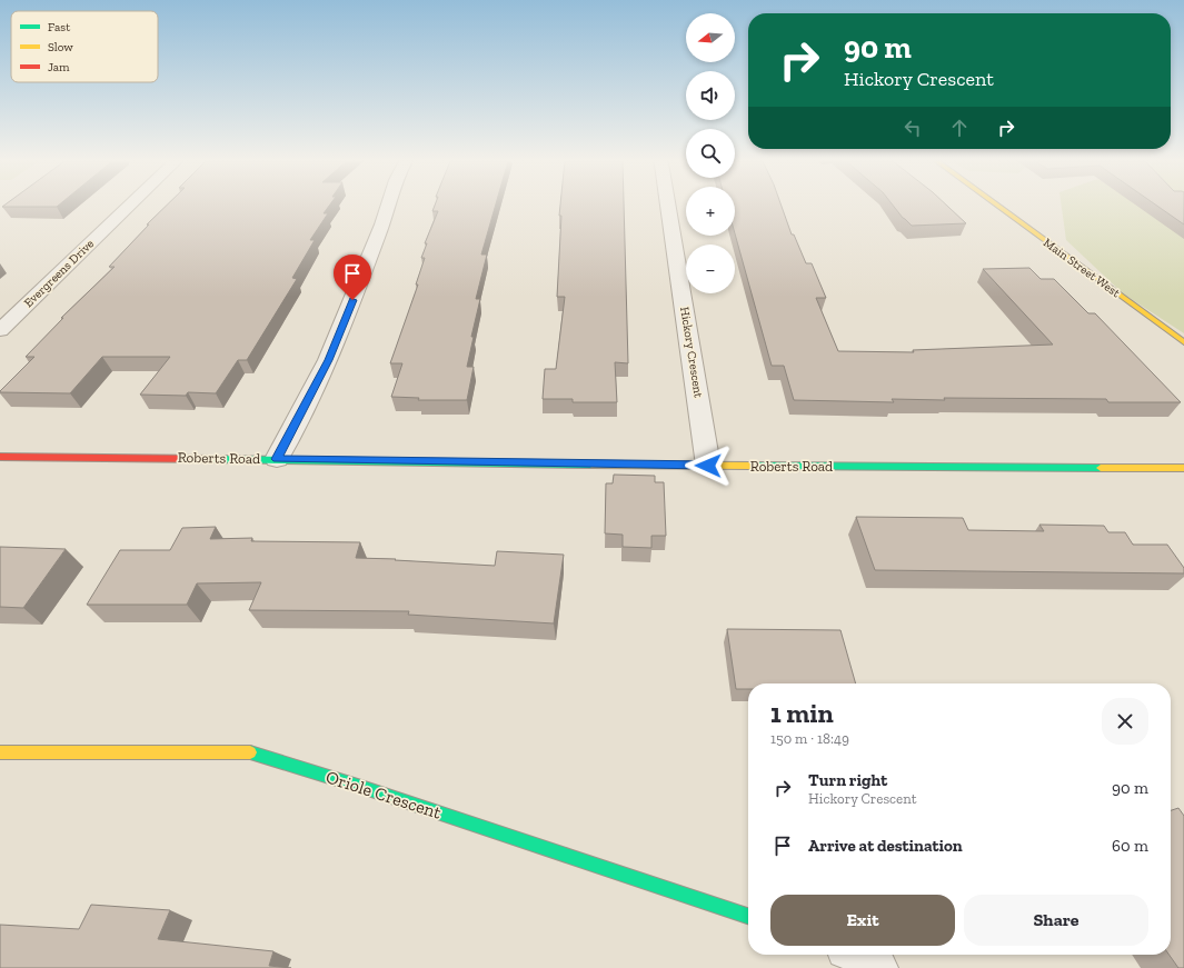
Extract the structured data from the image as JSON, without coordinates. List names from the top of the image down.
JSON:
{
  "streets": {
    "street": [
      "Main Street West",
      "Evergreens Drive",
      "Hickory Crescent",
      "Roberts Road",
      "Oriole Crescent"
    ]
  },
  "crossings": [
    ["Hickory Crescent", "Roberts Road"]
  ],
  "legend": ["Fast", "Slow", "Jam"],
  "north": "left",
  "page": {
    "map_buttons": ["+", "−"],
    "turn": ["90 m", "Hickory Crescent"],
    "heading": ["1 min", "150 m · 18:49"],
    "list": [
      {
        "name": "Turn right",
        "note": "Hickory Crescent",
        "value": "90 m"
      },
      {
        "name": "Arrive at destination",
        "value": "60 m"
      }
    ],
    "buttons": ["Exit", "Share"]
  }
}
